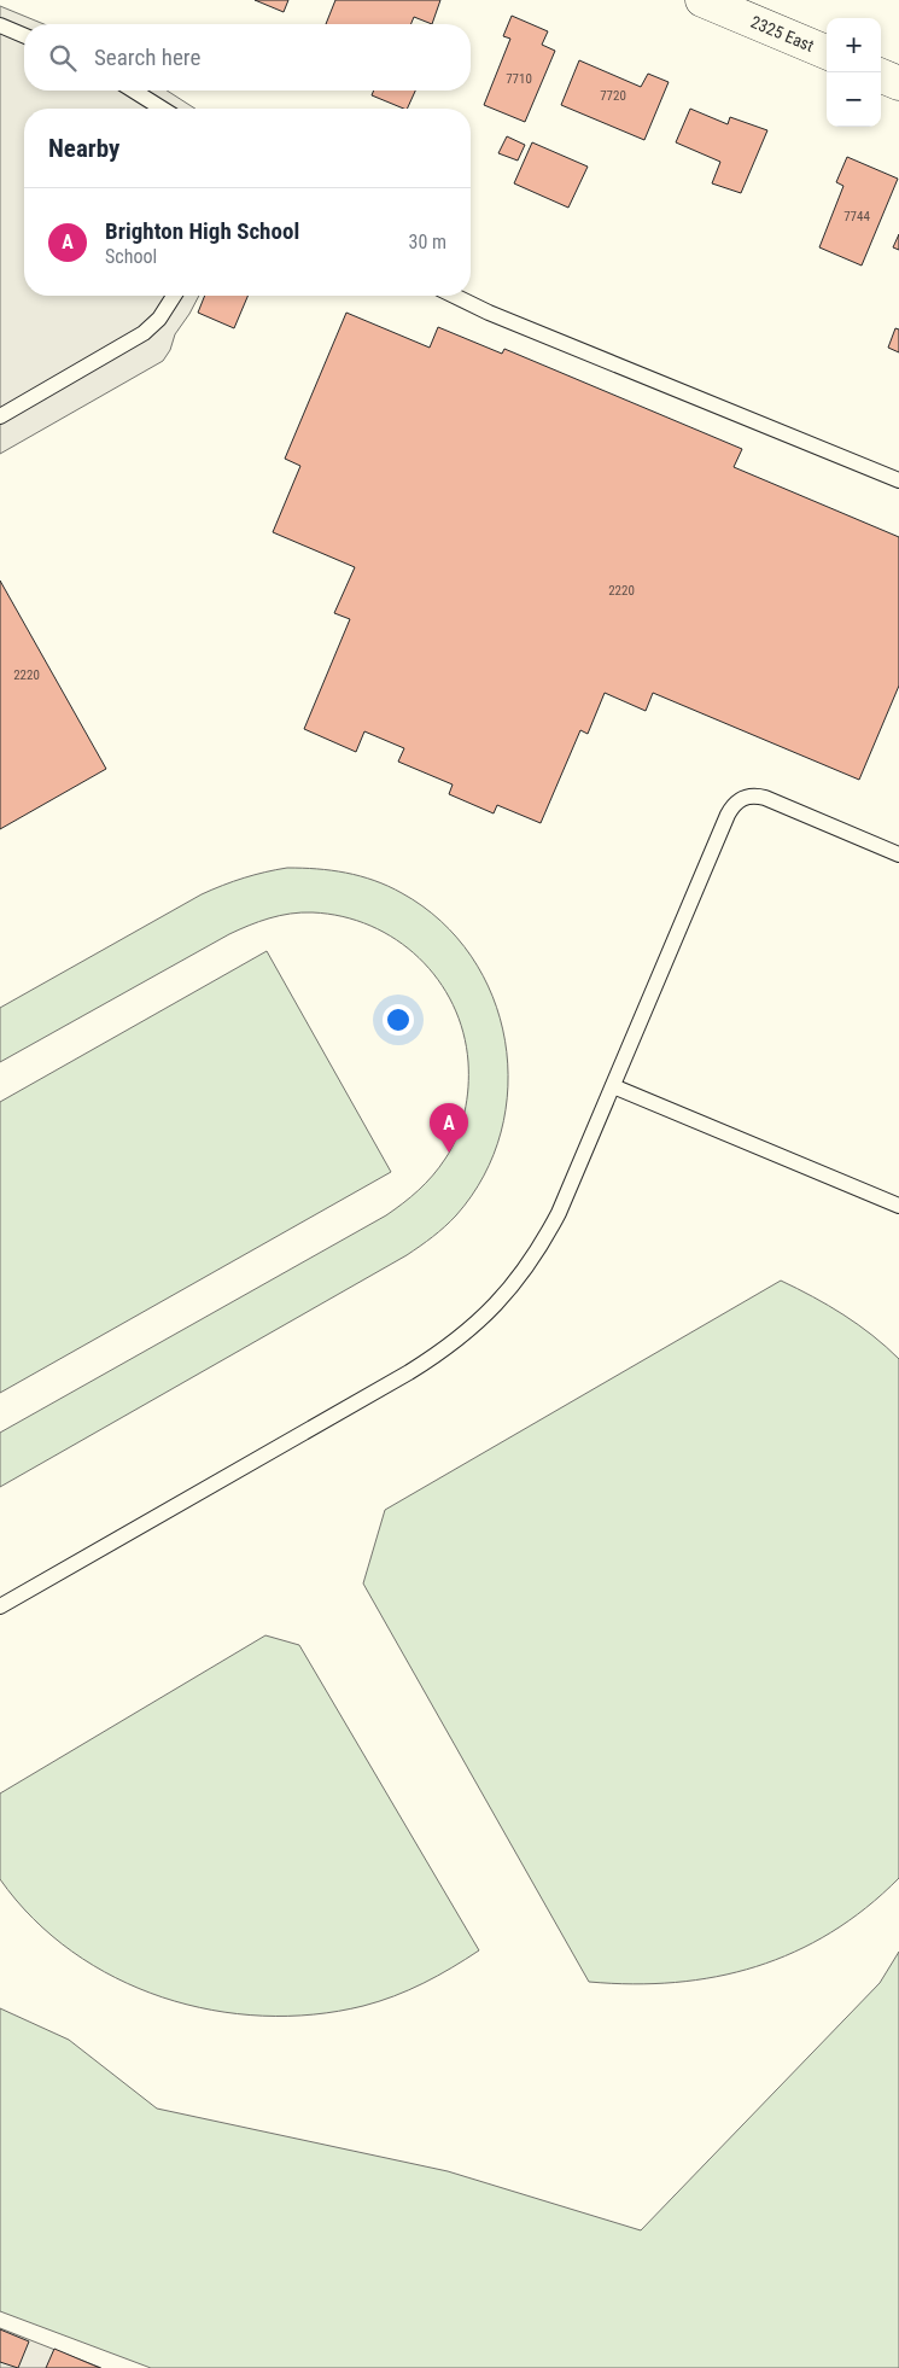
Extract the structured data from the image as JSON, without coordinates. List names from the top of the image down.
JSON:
{
  "streets": {
    "street": ["2325 East"]
  },
  "house_numbers": [
    "7710",
    "7720",
    "7744",
    "2220",
    "2220"
  ],
  "page": {
    "map_buttons": ["+", "−"],
    "search": "Search here",
    "heading": "Nearby",
    "list": [
      {
        "mark": "A",
        "name": "Brighton High School",
        "note": "School",
        "value": "30 m"
      }
    ],
    "pins": "A"
  }
}
